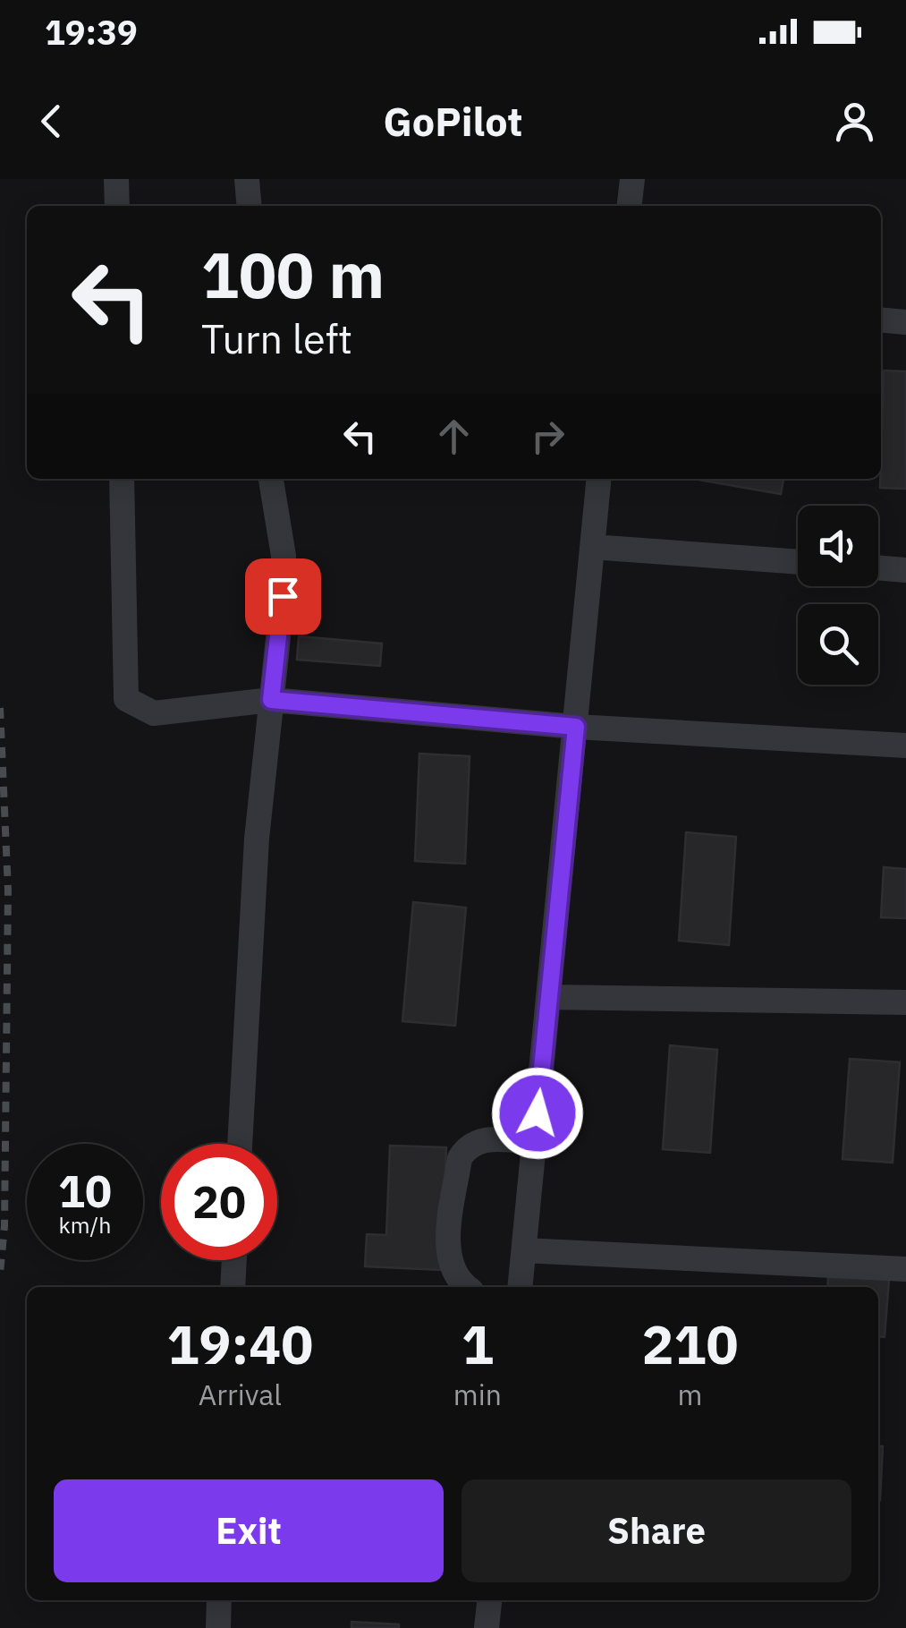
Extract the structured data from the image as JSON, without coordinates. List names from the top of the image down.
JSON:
{
  "page": {
    "status": "19:39",
    "header": "GoPilot",
    "turn": ["100 m", "Turn left"],
    "speed": "10 km/h",
    "limit": "20",
    "eta": [
      "19:40",
      "Arrival",
      "1",
      "min",
      "210",
      "m"
    ],
    "buttons": ["Exit", "Share"]
  }
}
